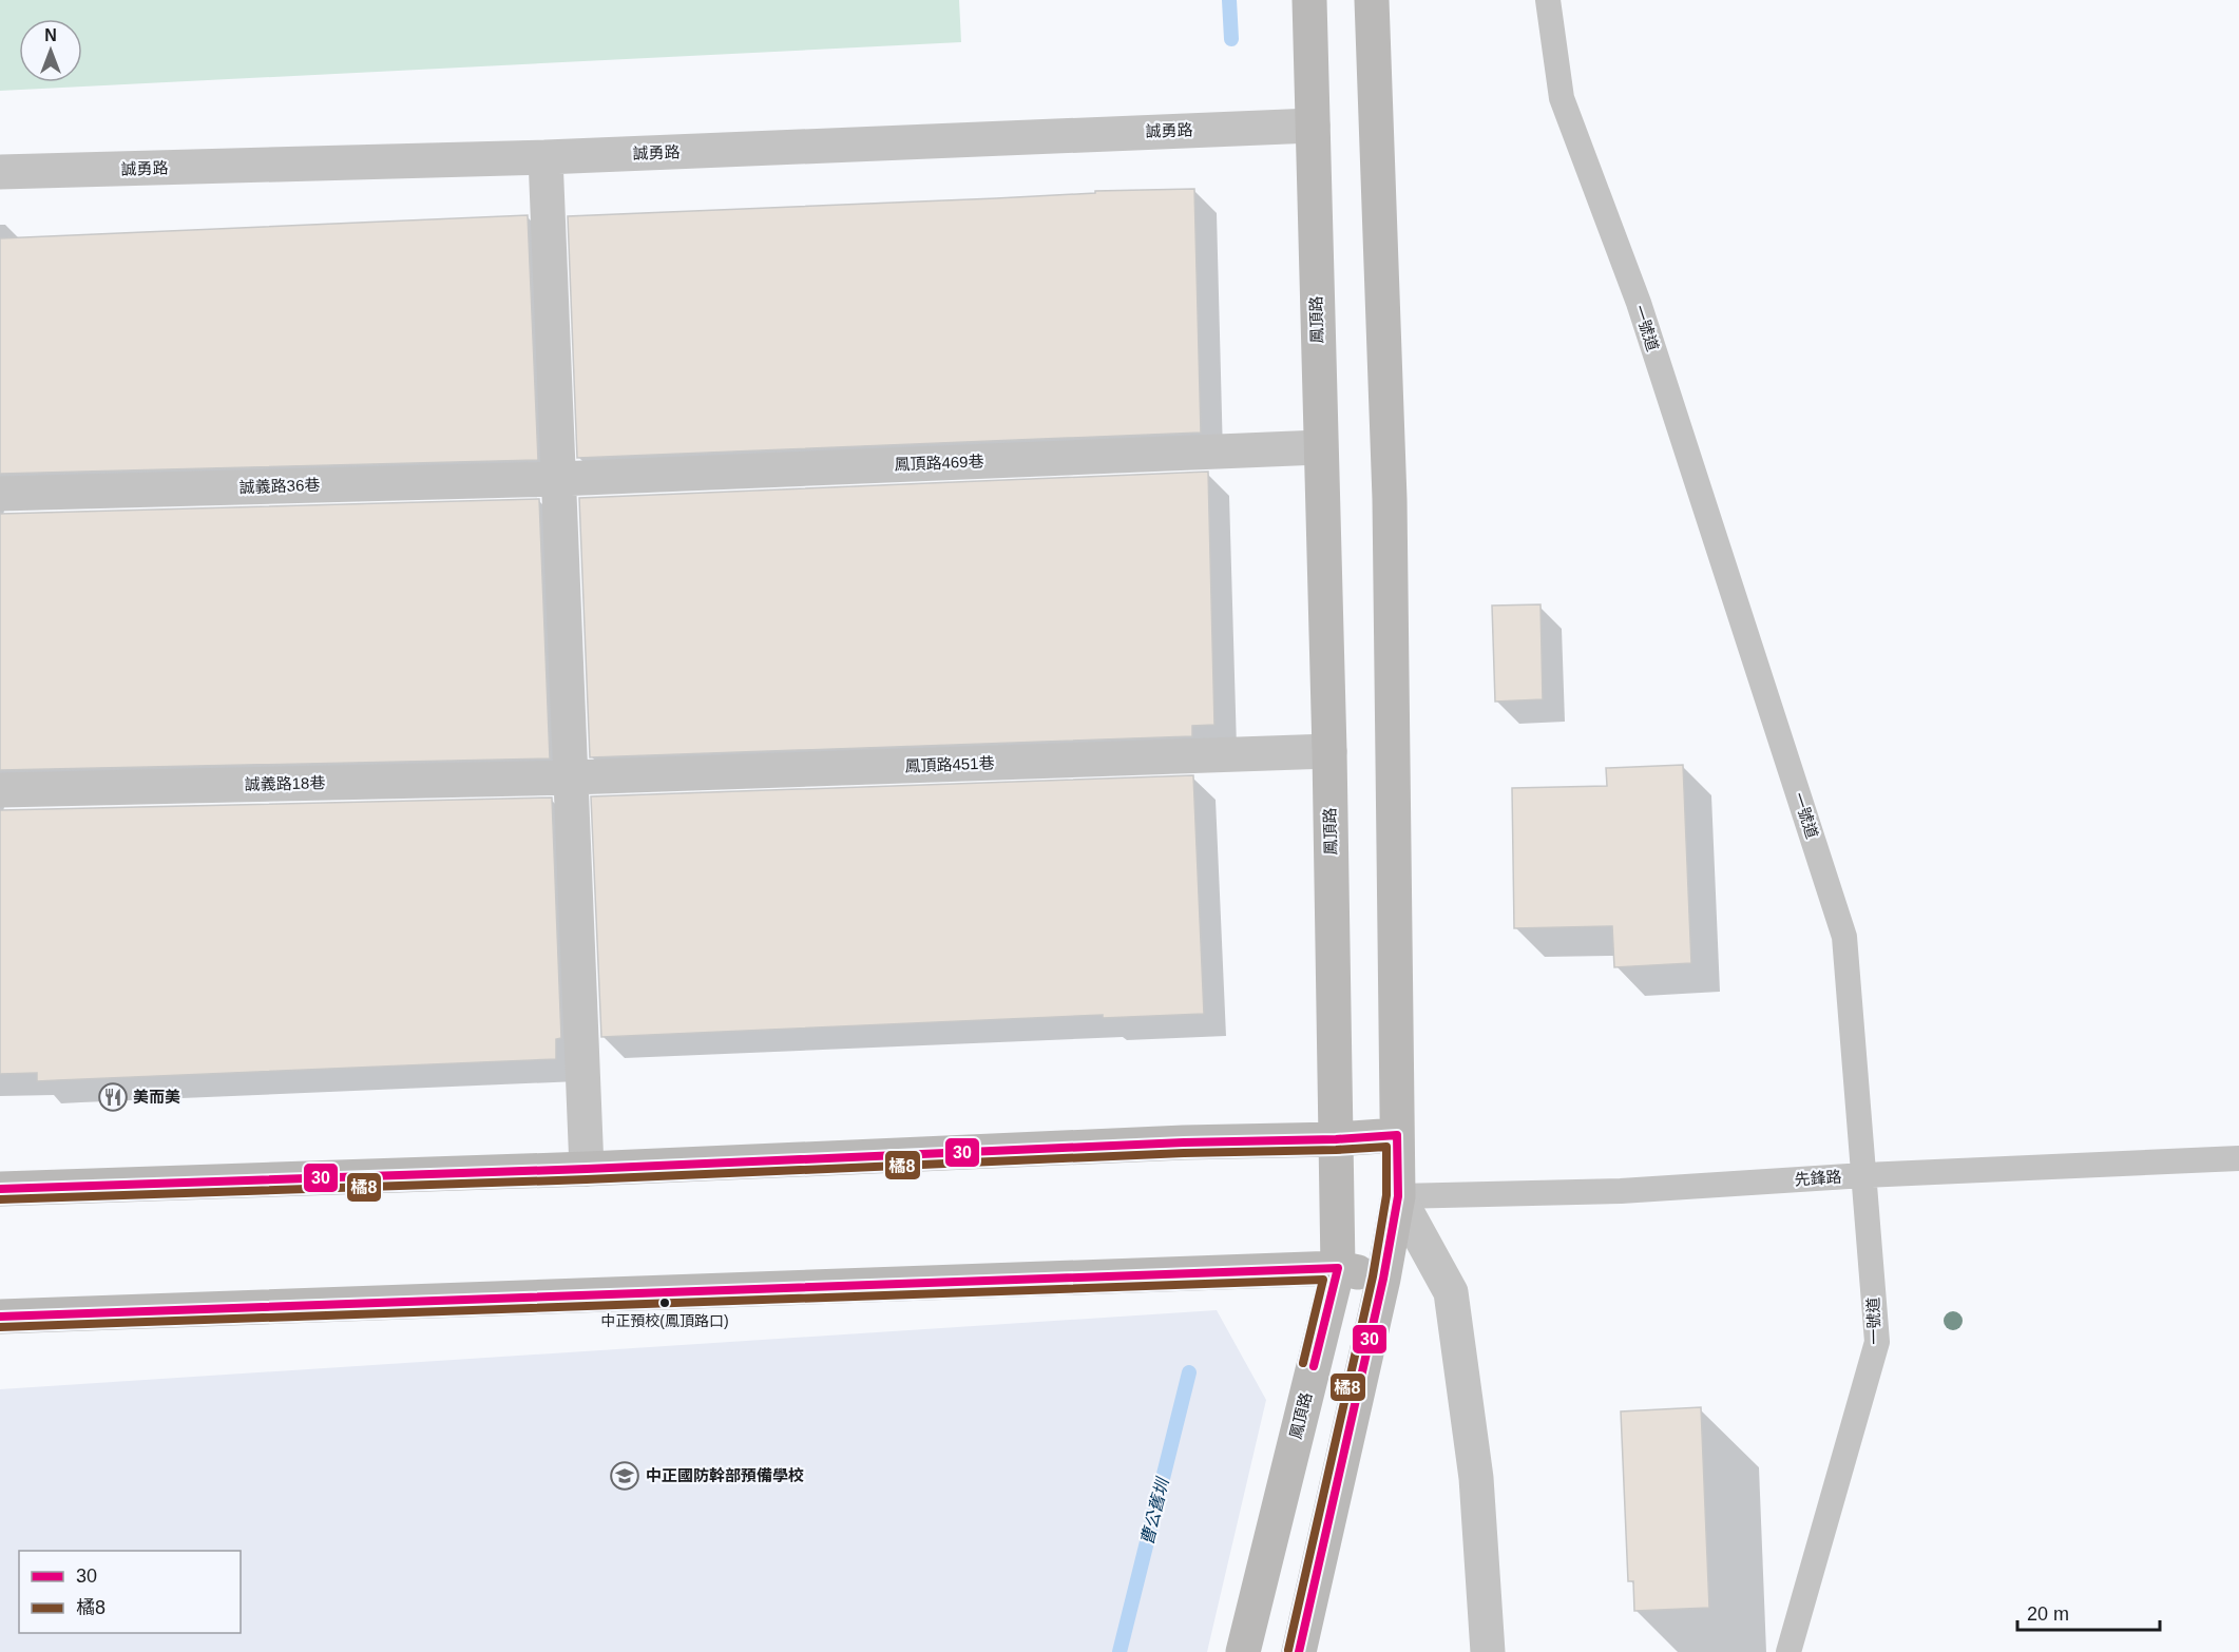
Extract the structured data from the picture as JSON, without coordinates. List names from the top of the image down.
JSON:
{
  "streets": {
    "main road": ["鳳頂路"],
    "street": [
      "誠勇路",
      "鳳頂路469巷",
      "誠義路36巷",
      "鳳頂路451巷",
      "誠義路18巷"
    ],
    "lane": ["一號道", "先鋒路"]
  },
  "crossings": [
    ["誠勇路", "鳳頂路"],
    ["鳳頂路", "鳳頂路469巷"],
    ["鳳頂路", "鳳頂路451巷"],
    ["一號道", "先鋒路"],
    ["鳳頂路469巷", "誠義路36巷"],
    ["鳳頂路451巷", "誠義路18巷"]
  ],
  "water": ["曹公舊圳"],
  "places": {
    "restaurant": ["美而美"],
    "other": ["中正預校(鳳頂路口)"],
    "school or university": ["中正國防幹部預備學校"]
  },
  "lines": ["transit line 30", "transit line 橘8"],
  "legend": ["30", "橘8"],
  "scale_bar": "20 m",
  "north": "top"
}
